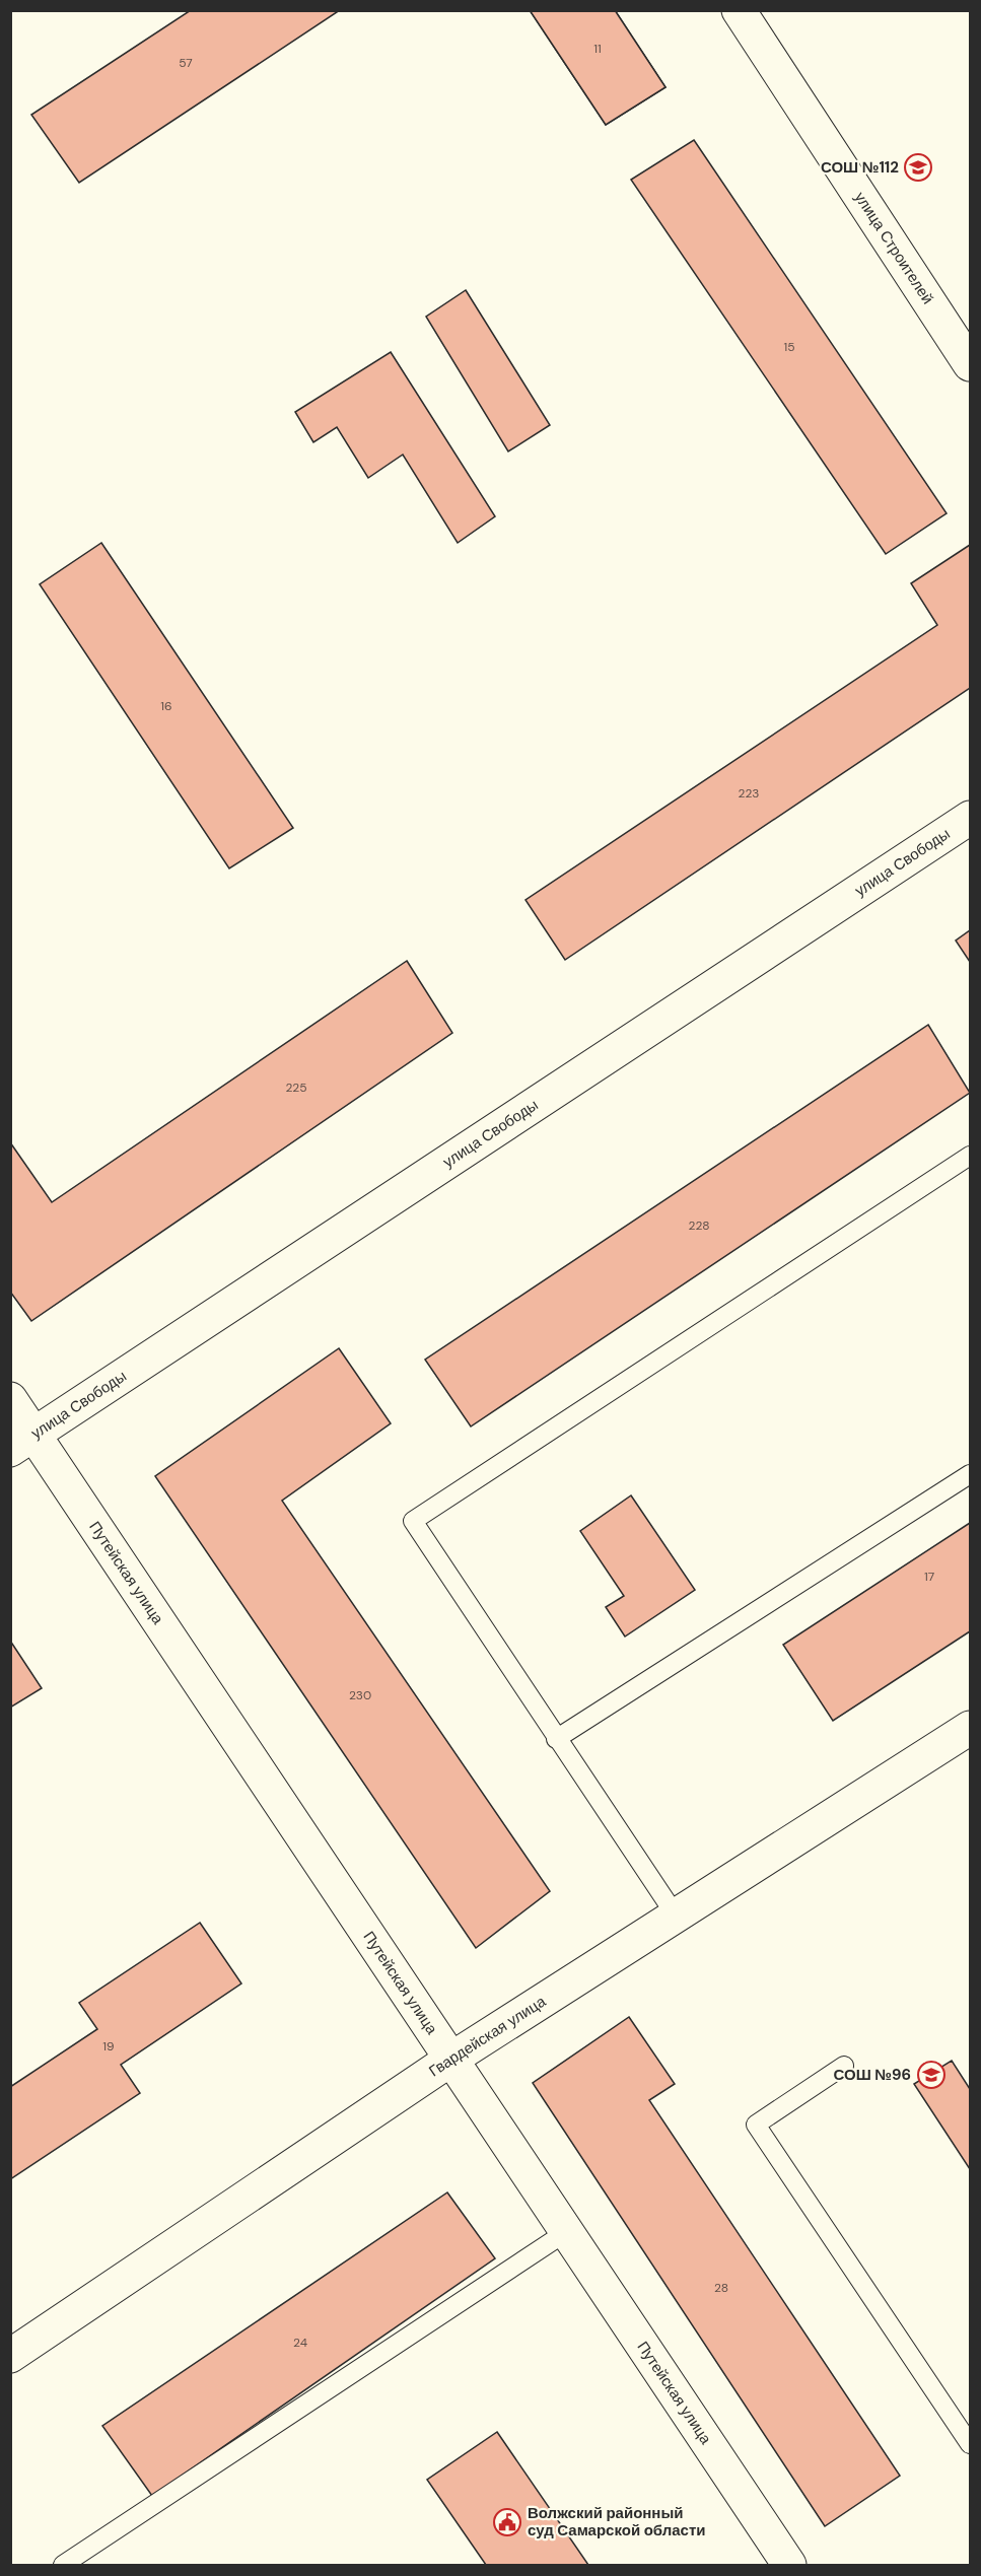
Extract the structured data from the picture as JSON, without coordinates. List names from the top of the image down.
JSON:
{
  "streets": {
    "street": [
      "улица Строителей",
      "улица Свободы",
      "Путейская улица",
      "Гвардейская улица"
    ]
  },
  "crossings": [
    ["улица Свободы", "Путейская улица"],
    ["Путейская улица", "Гвардейская улица"]
  ],
  "places": {
    "school or university": ["СОШ №112", "СОШ №96"],
    "public building": ["Волжский районный суд Самарской области"]
  },
  "house_numbers": [
    "11",
    "57",
    "15",
    "16",
    "223",
    "225",
    "228",
    "17",
    "230",
    "19",
    "28",
    "24"
  ]
}
